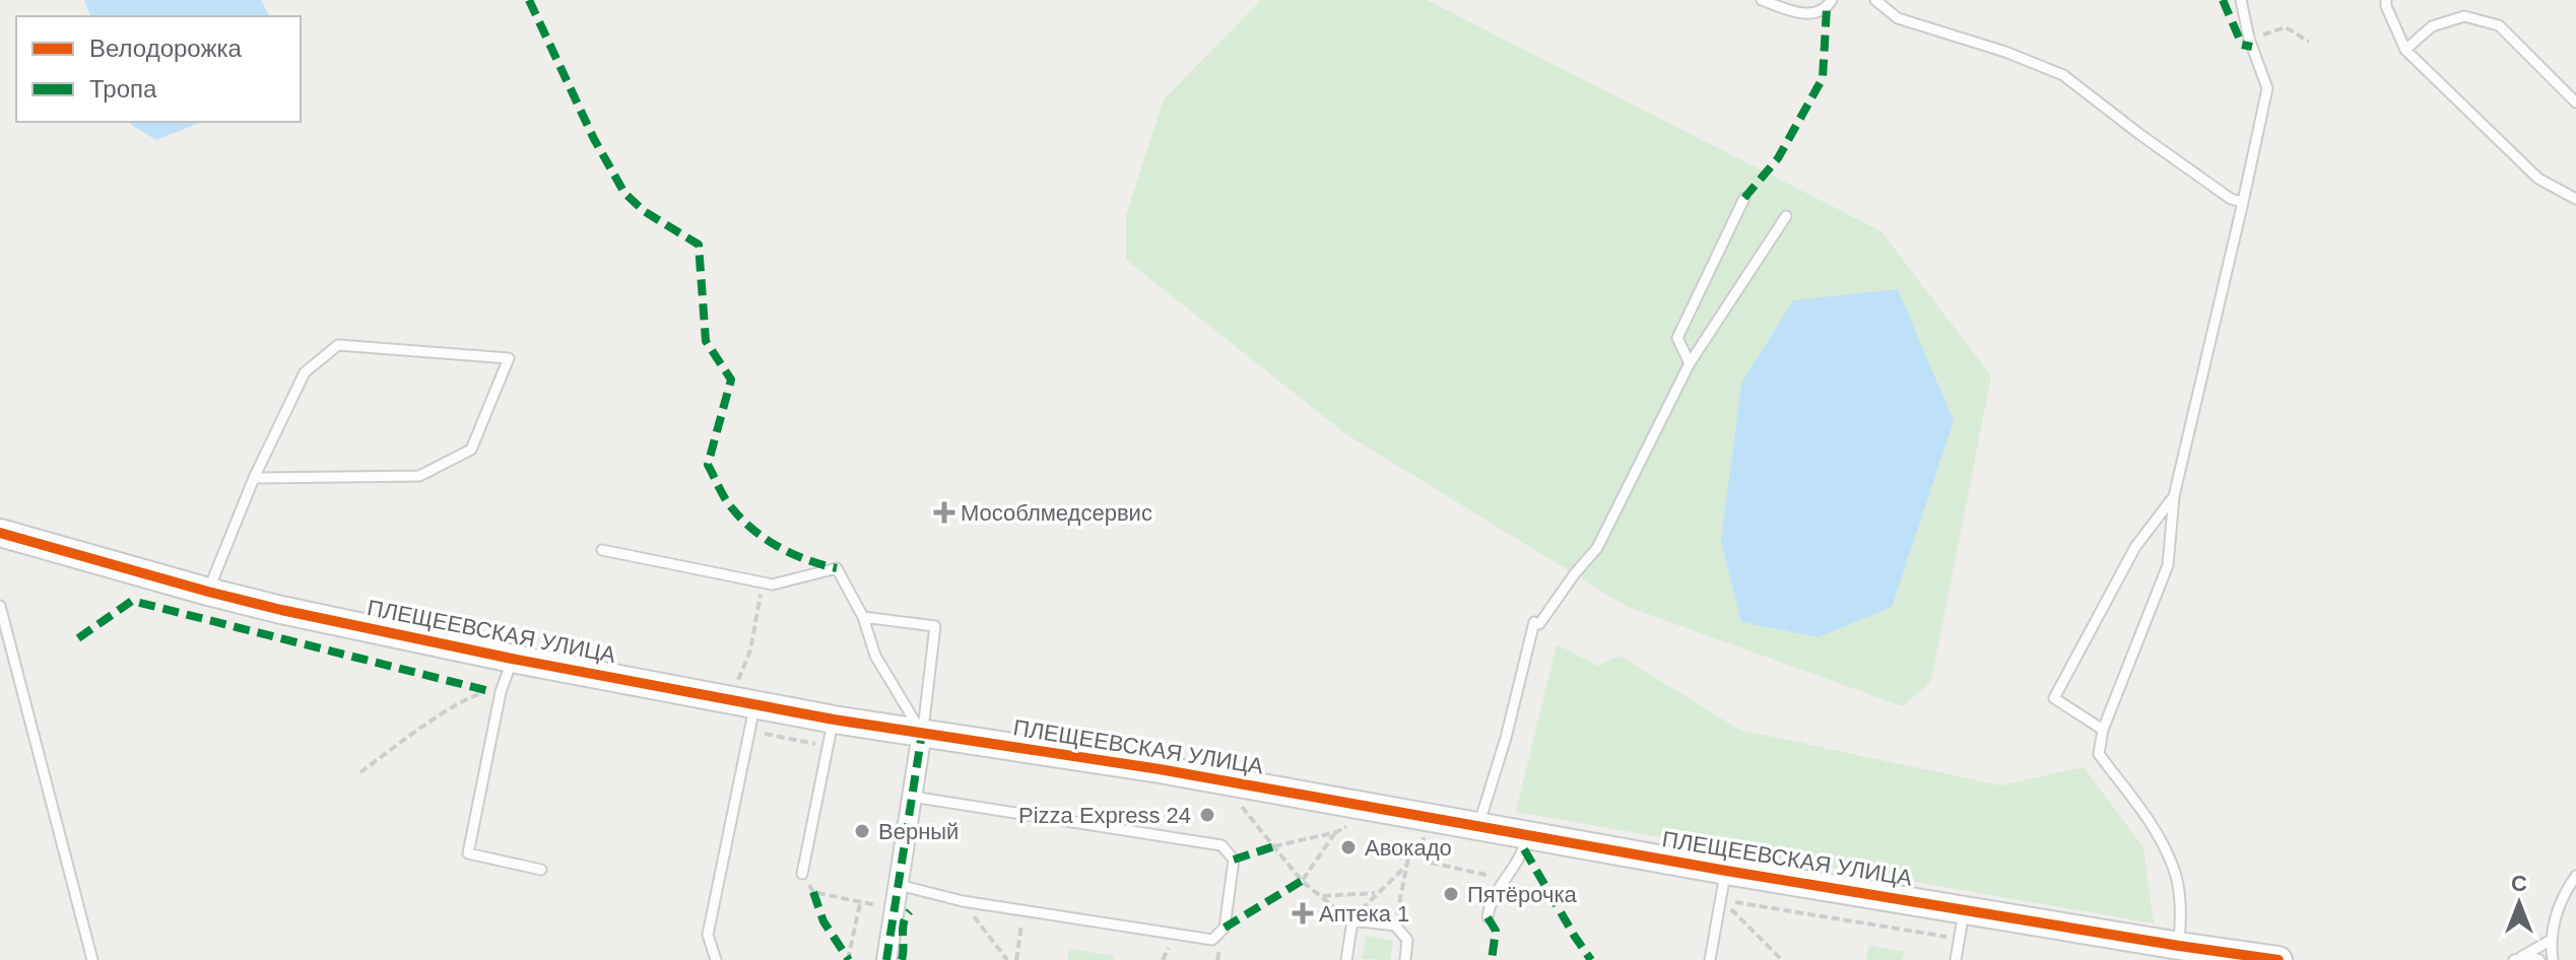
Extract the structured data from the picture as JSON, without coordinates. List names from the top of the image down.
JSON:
{
  "streets": {
    "street": ["ПЛЕЩЕЕВСКАЯ УЛИЦА"]
  },
  "places": {
    "health": ["Мособлмедсервис", "Аптека 1"],
    "other": [
      "Pizza Express 24",
      "Верный",
      "Авокадо",
      "Пятёрочка"
    ]
  },
  "legend": ["Велодорожка", "Тропа"],
  "north": "top"
}
